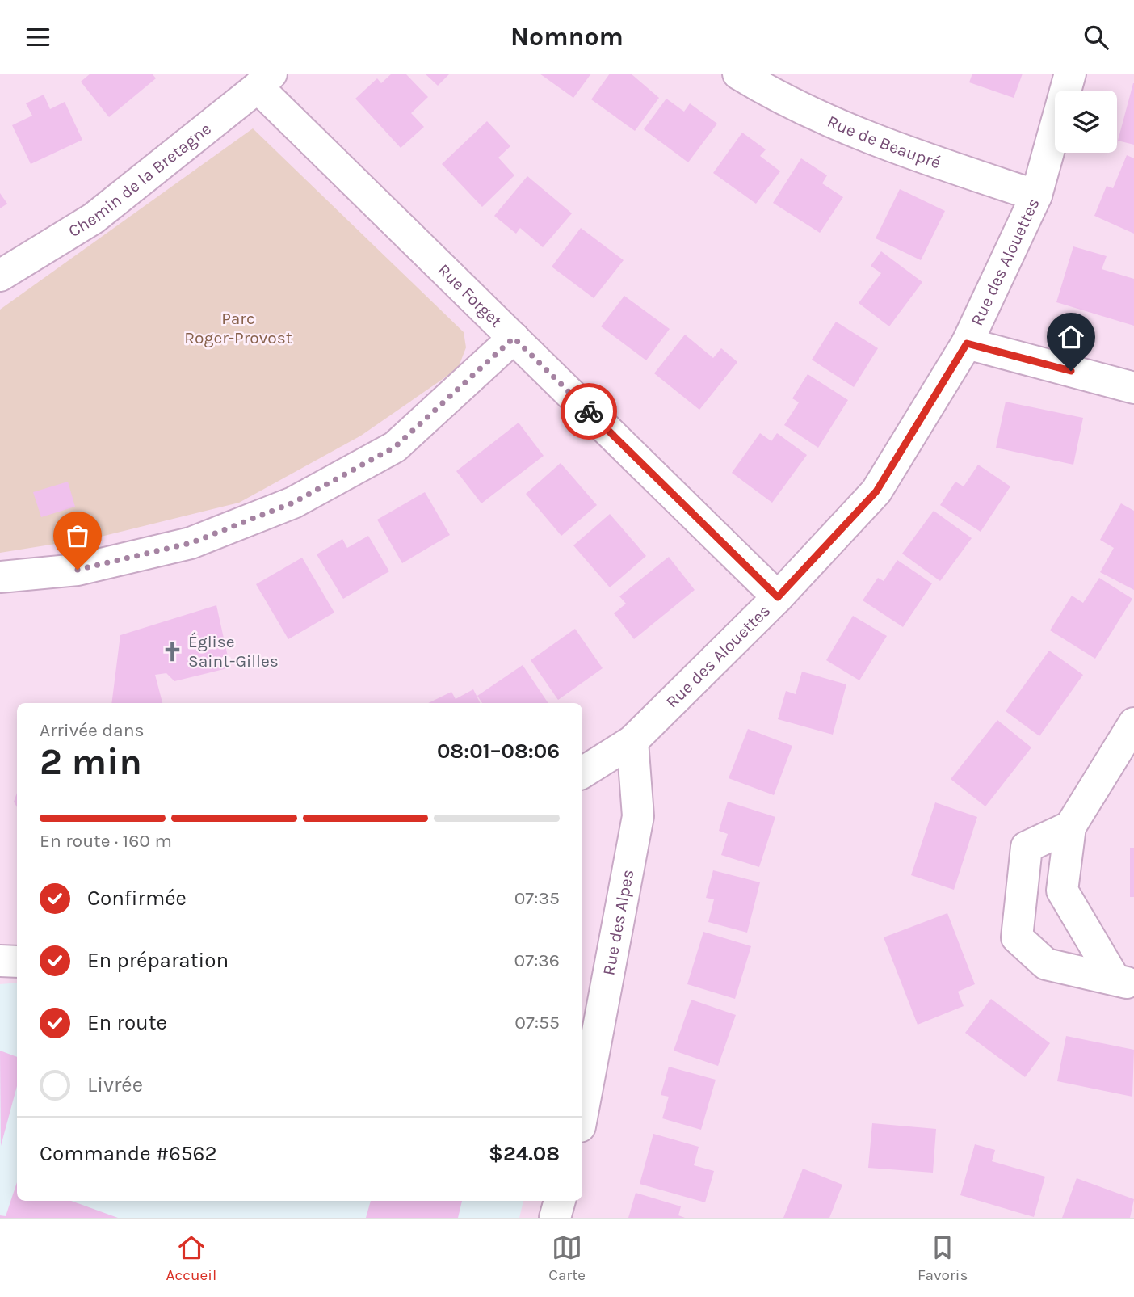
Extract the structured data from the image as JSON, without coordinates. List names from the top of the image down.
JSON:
{
  "streets": {
    "street": [
      "Rue de Beaupré",
      "Chemin de la Bretagne",
      "Rue des Alouettes",
      "Rue Forget",
      "Rue des Alpes"
    ]
  },
  "crossings": [
    ["Rue de Beaupré", "Rue des Alouettes"],
    ["Chemin de la Bretagne", "Rue Forget"],
    ["Rue des Alouettes", "Rue Forget"],
    ["Rue des Alouettes", "Rue des Alpes"]
  ],
  "parks": ["Parc Roger-Provost"],
  "places": {
    "church": ["Église Saint-Gilles"]
  },
  "page": {
    "header": "Nomnom",
    "heading": ["2 min", "Arrivée dans", "08:01–08:06"],
    "panel": ["Commande #6562", "$24.08"],
    "bar": "En route · 160 m",
    "list": [
      ["Confirmée", "07:35"],
      ["En préparation", "07:36"],
      ["En route", "07:55"],
      "Livrée"
    ],
    "tabs": ["Accueil", "Carte", "Favoris"]
  }
}
